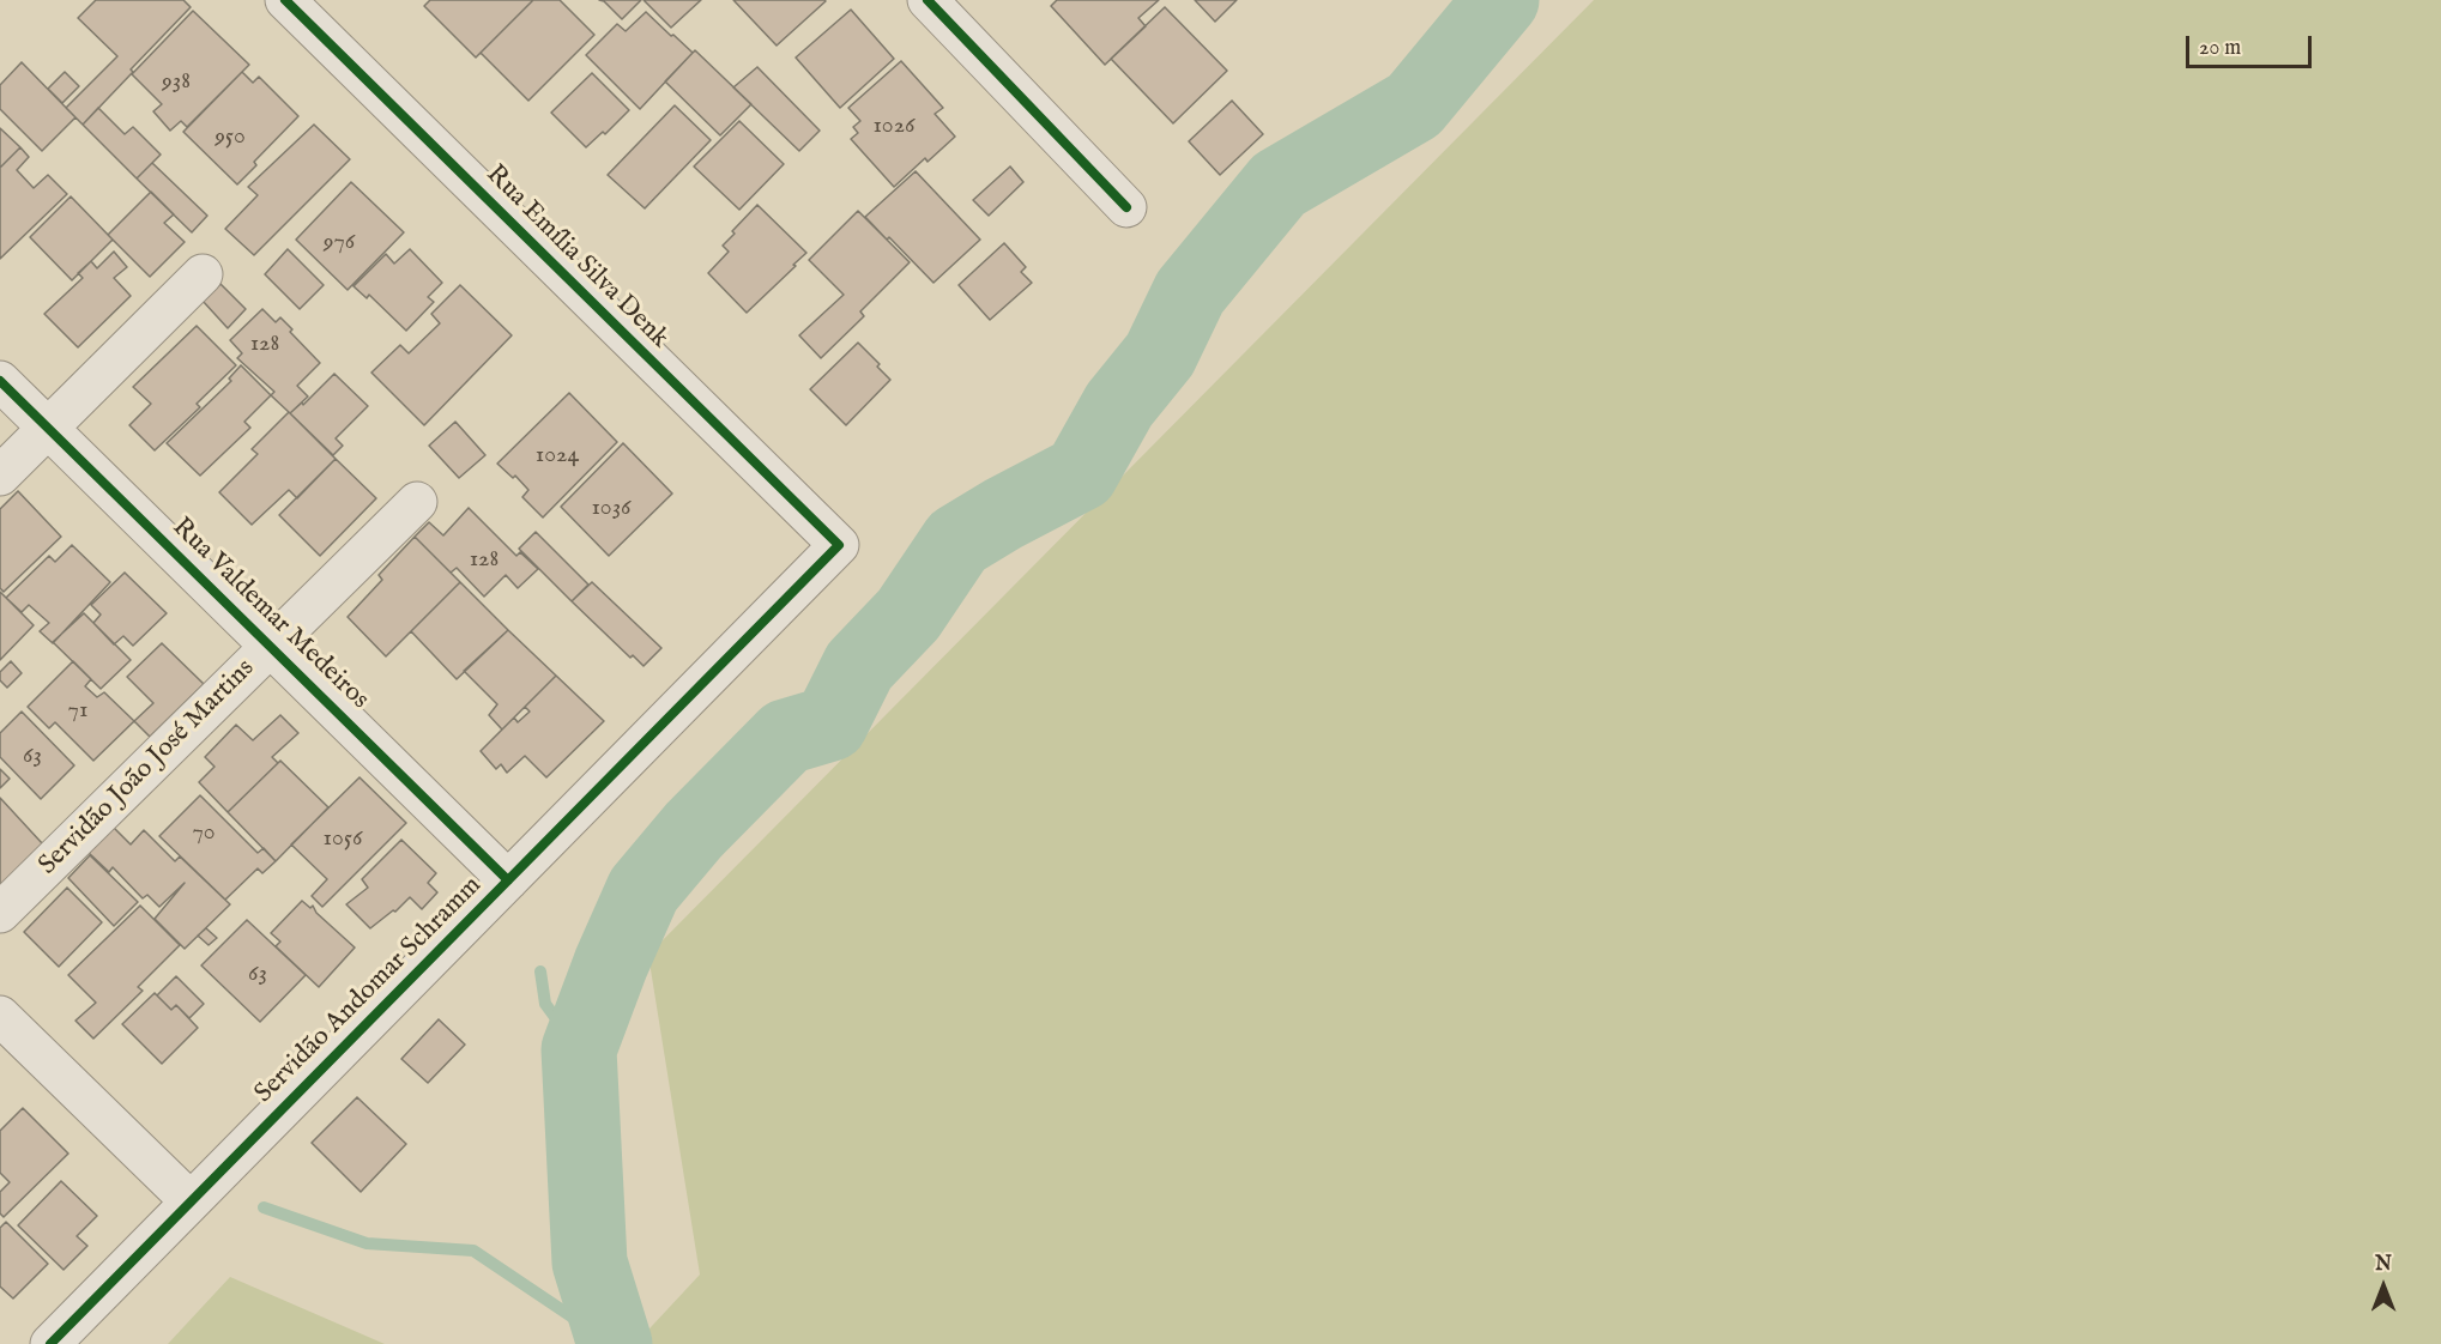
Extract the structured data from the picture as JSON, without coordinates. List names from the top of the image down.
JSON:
{
  "streets": {
    "street": [
      "Rua Emília Silva Denk",
      "Rua Valdemar Medeiros",
      "Servidão João José Martins",
      "Servidão Andomar Schramm"
    ]
  },
  "crossings": [
    ["Rua Emília Silva Denk", "Servidão Andomar Schramm"],
    ["Rua Valdemar Medeiros", "Servidão João José Martins"],
    ["Rua Valdemar Medeiros", "Servidão Andomar Schramm"]
  ],
  "house_numbers": [
    "938",
    "1026",
    "950",
    "976",
    "128",
    "1024",
    "1036",
    "128",
    "71",
    "63",
    "70",
    "1056",
    "63"
  ],
  "scale_bar": "20 m",
  "north": "top"
}
